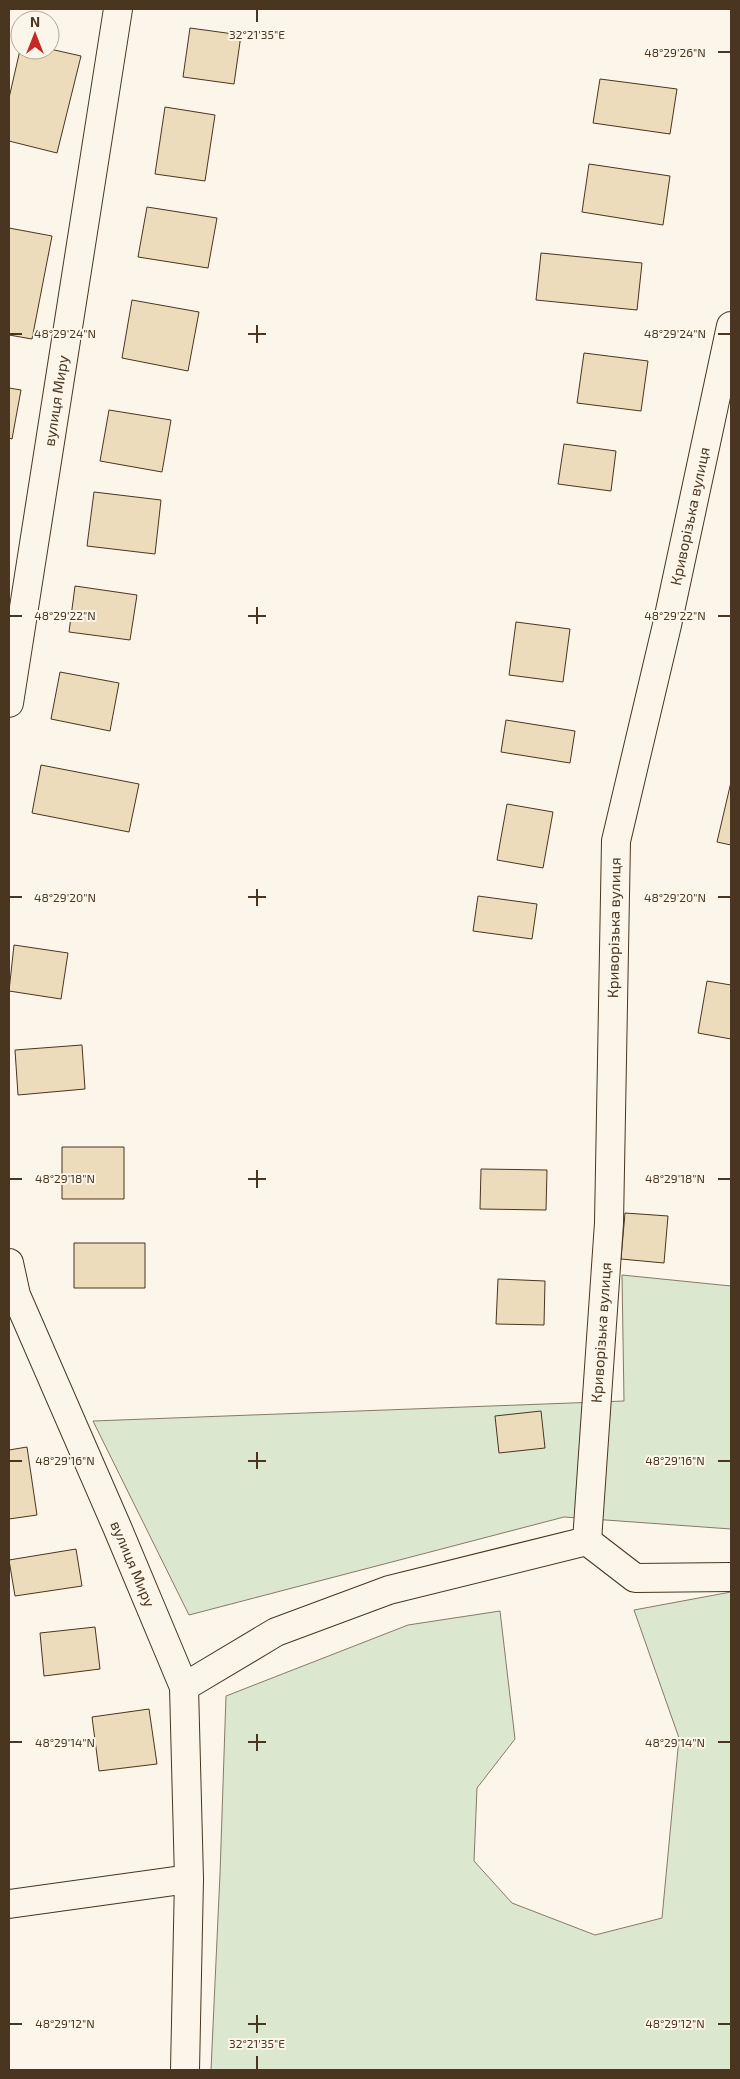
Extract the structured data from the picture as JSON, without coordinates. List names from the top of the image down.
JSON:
{
  "streets": {
    "street": ["вулиця Миру", "Криворізька вулиця"]
  },
  "north": "top",
  "coordinates": [
    "32°21'35\"E",
    "48°29'26\"N",
    "48°29'24\"N",
    "48°29'22\"N",
    "48°29'20\"N",
    "48°29'18\"N",
    "48°29'16\"N",
    "48°29'14\"N",
    "48°29'12\"N"
  ]
}
